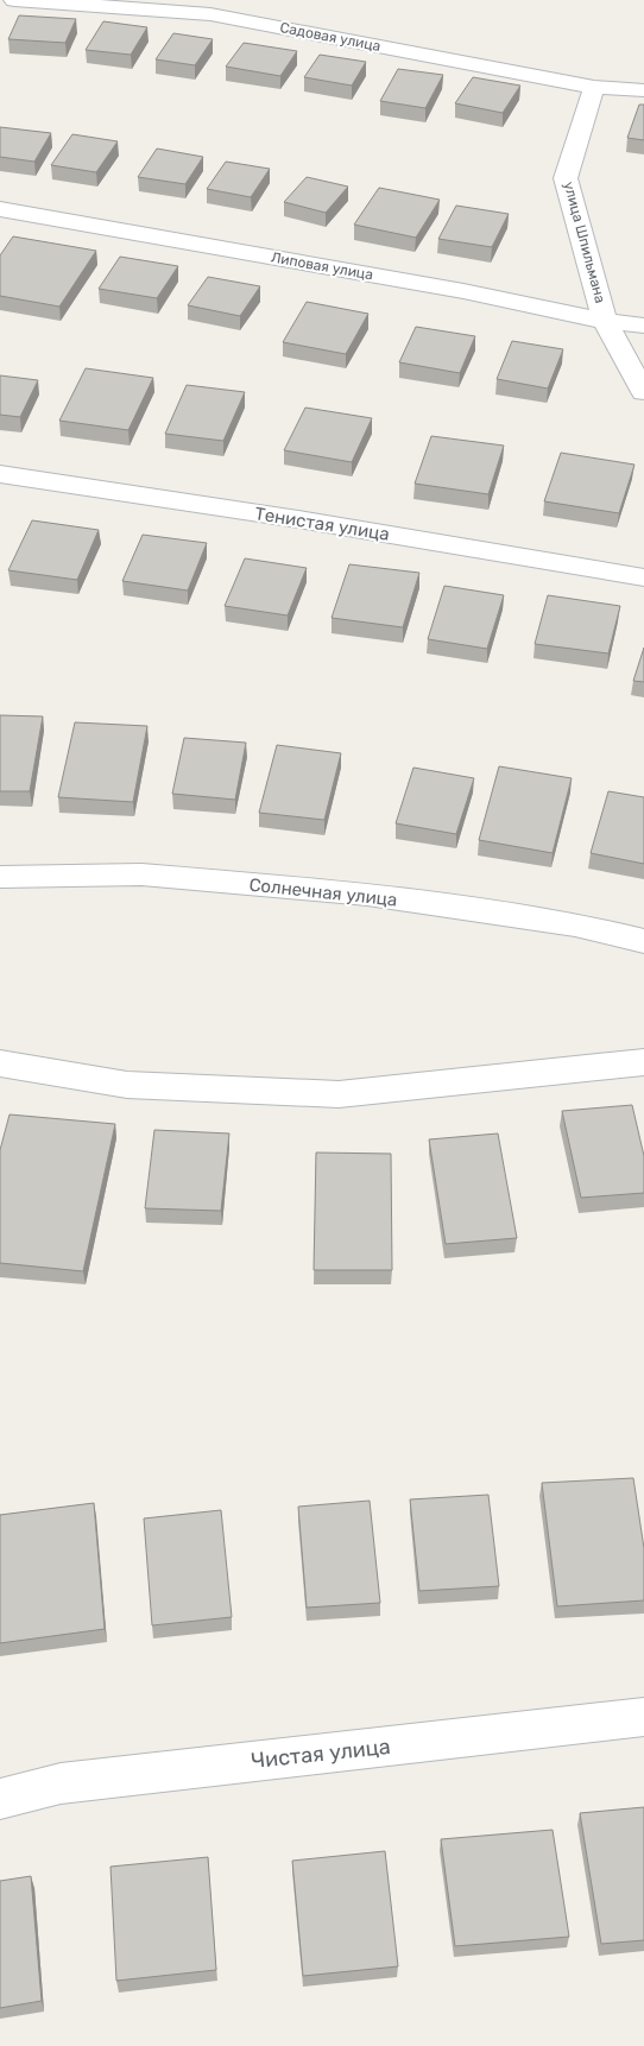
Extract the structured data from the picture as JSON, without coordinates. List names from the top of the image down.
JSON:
{
  "streets": {
    "street": [
      "Садовая улица",
      "улица Шпильмана",
      "Липовая улица",
      "Тенистая улица",
      "Солнечная улица",
      "Чистая улица"
    ]
  },
  "crossings": [
    ["Садовая улица", "улица Шпильмана"],
    ["улица Шпильмана", "Липовая улица"]
  ]
}
